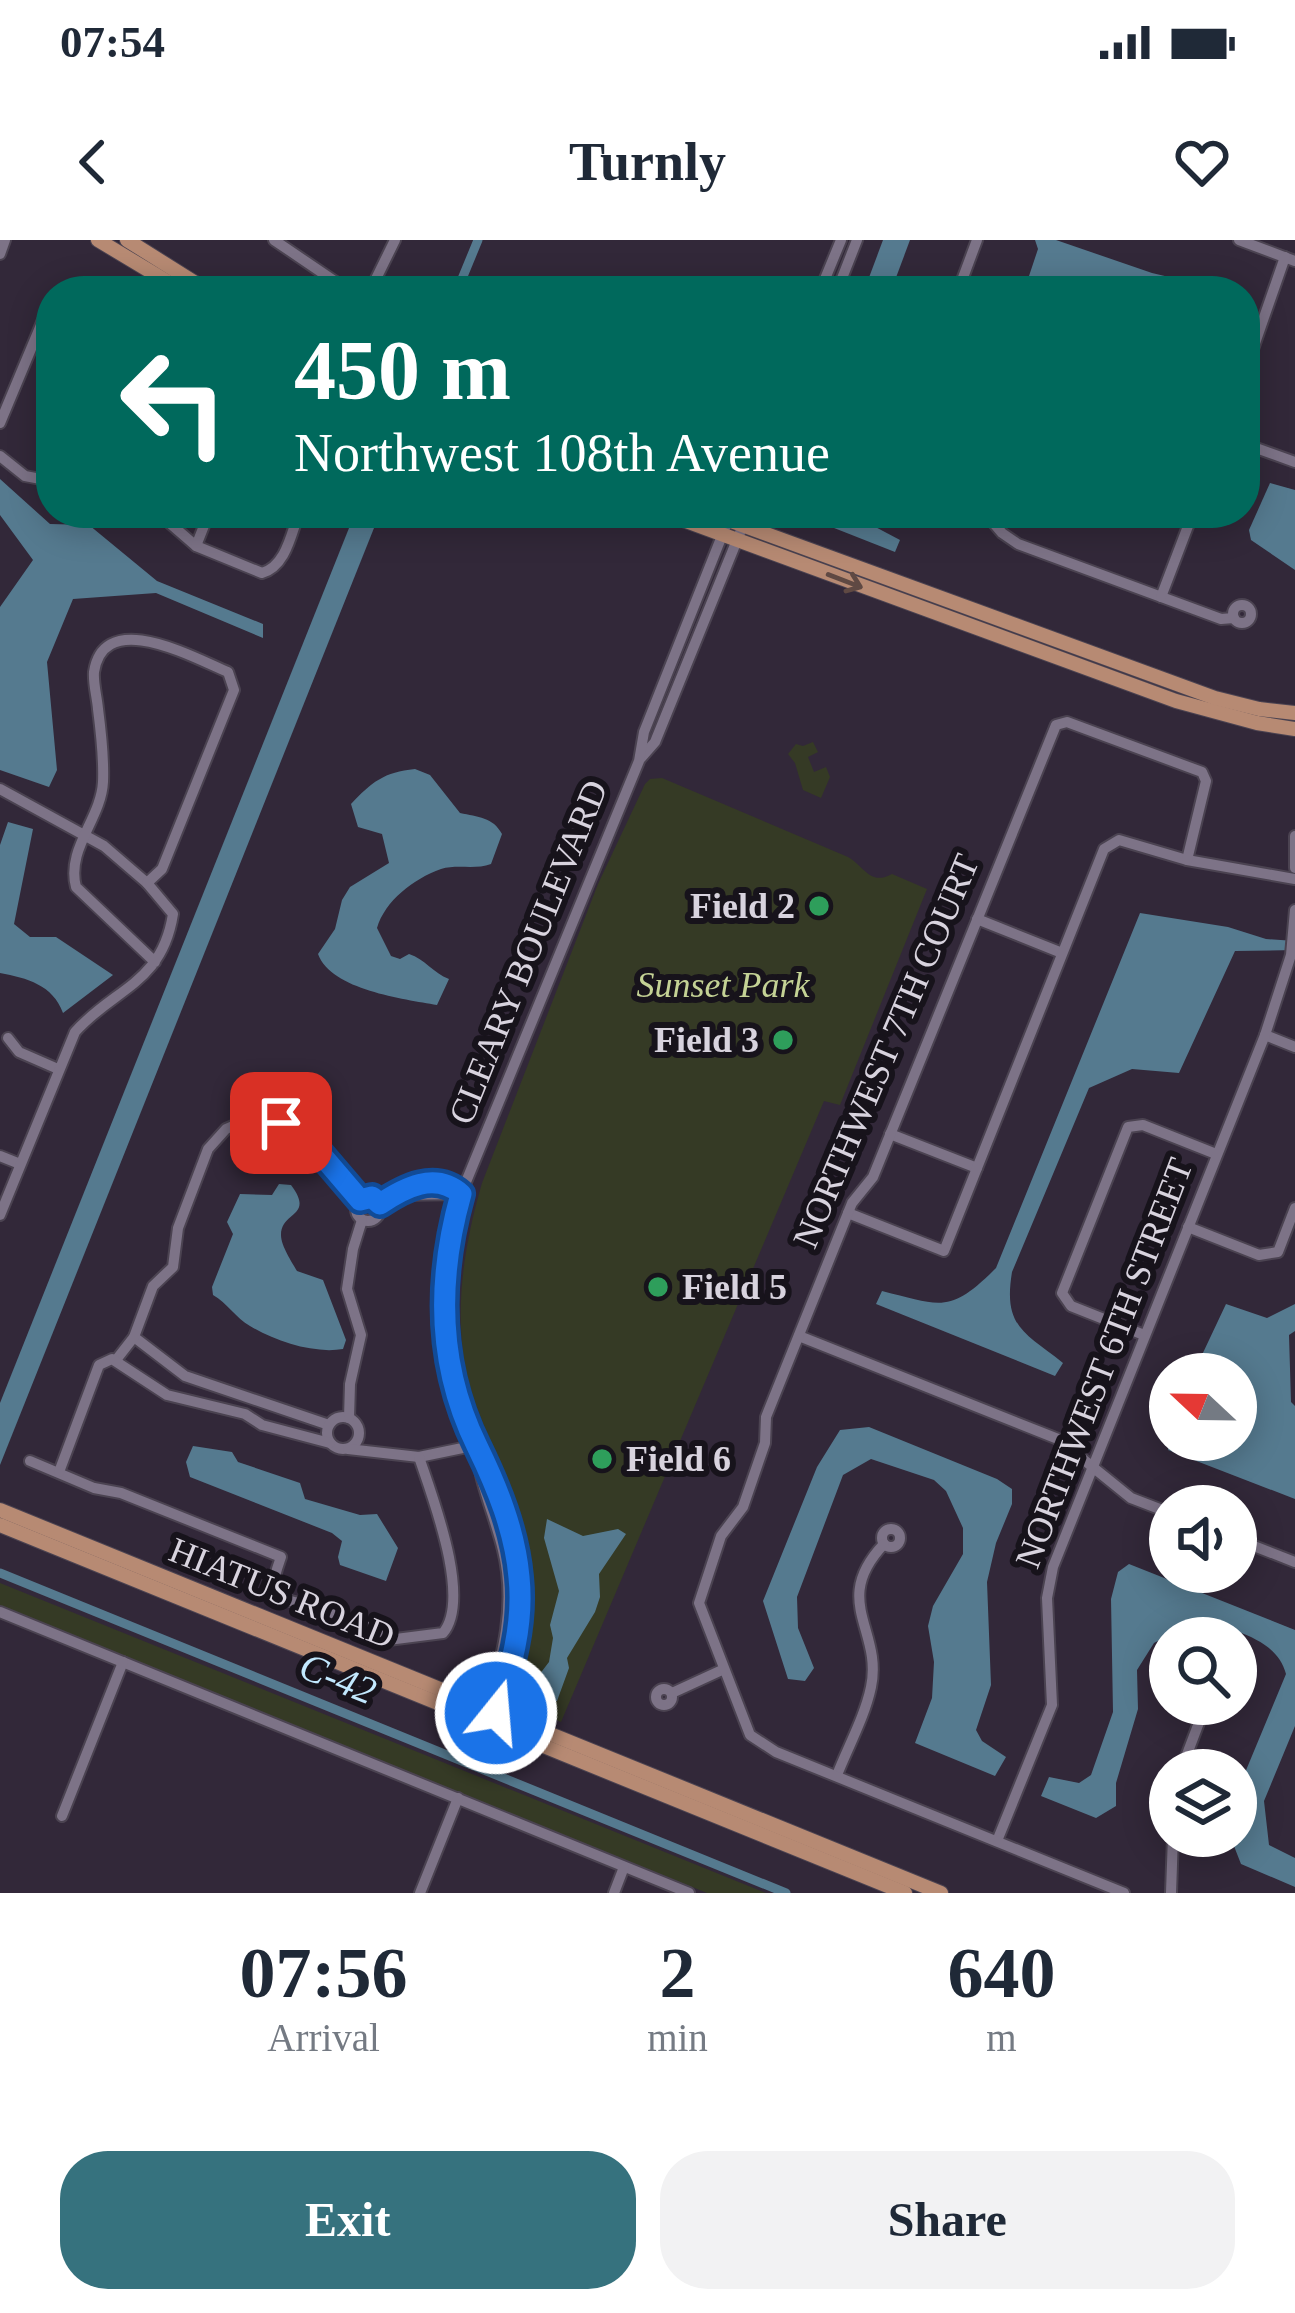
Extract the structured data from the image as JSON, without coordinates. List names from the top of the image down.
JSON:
{
  "streets": {
    "main road": ["HIATUS ROAD"],
    "street": ["CLEARY BOULEVARD", "NORTHWEST 7TH COURT", "NORTHWEST 6TH STREET"]
  },
  "crossings": [
    ["CLEARY BOULEVARD", "HIATUS ROAD"],
    ["NORTHWEST 7TH COURT", "NORTHWEST 6TH STREET"]
  ],
  "water": ["C-42"],
  "parks": ["Sunset Park"],
  "places": [
    "Field 2",
    "Field 3",
    "Field 5",
    "Field 6"
  ],
  "north": "left",
  "page": {
    "status": "07:54",
    "header": "Turnly",
    "turn": ["450 m", "Northwest 108th Avenue"],
    "eta": [
      "07:56",
      "Arrival",
      "2",
      "min",
      "640",
      "m"
    ],
    "buttons": ["Exit", "Share"]
  }
}
